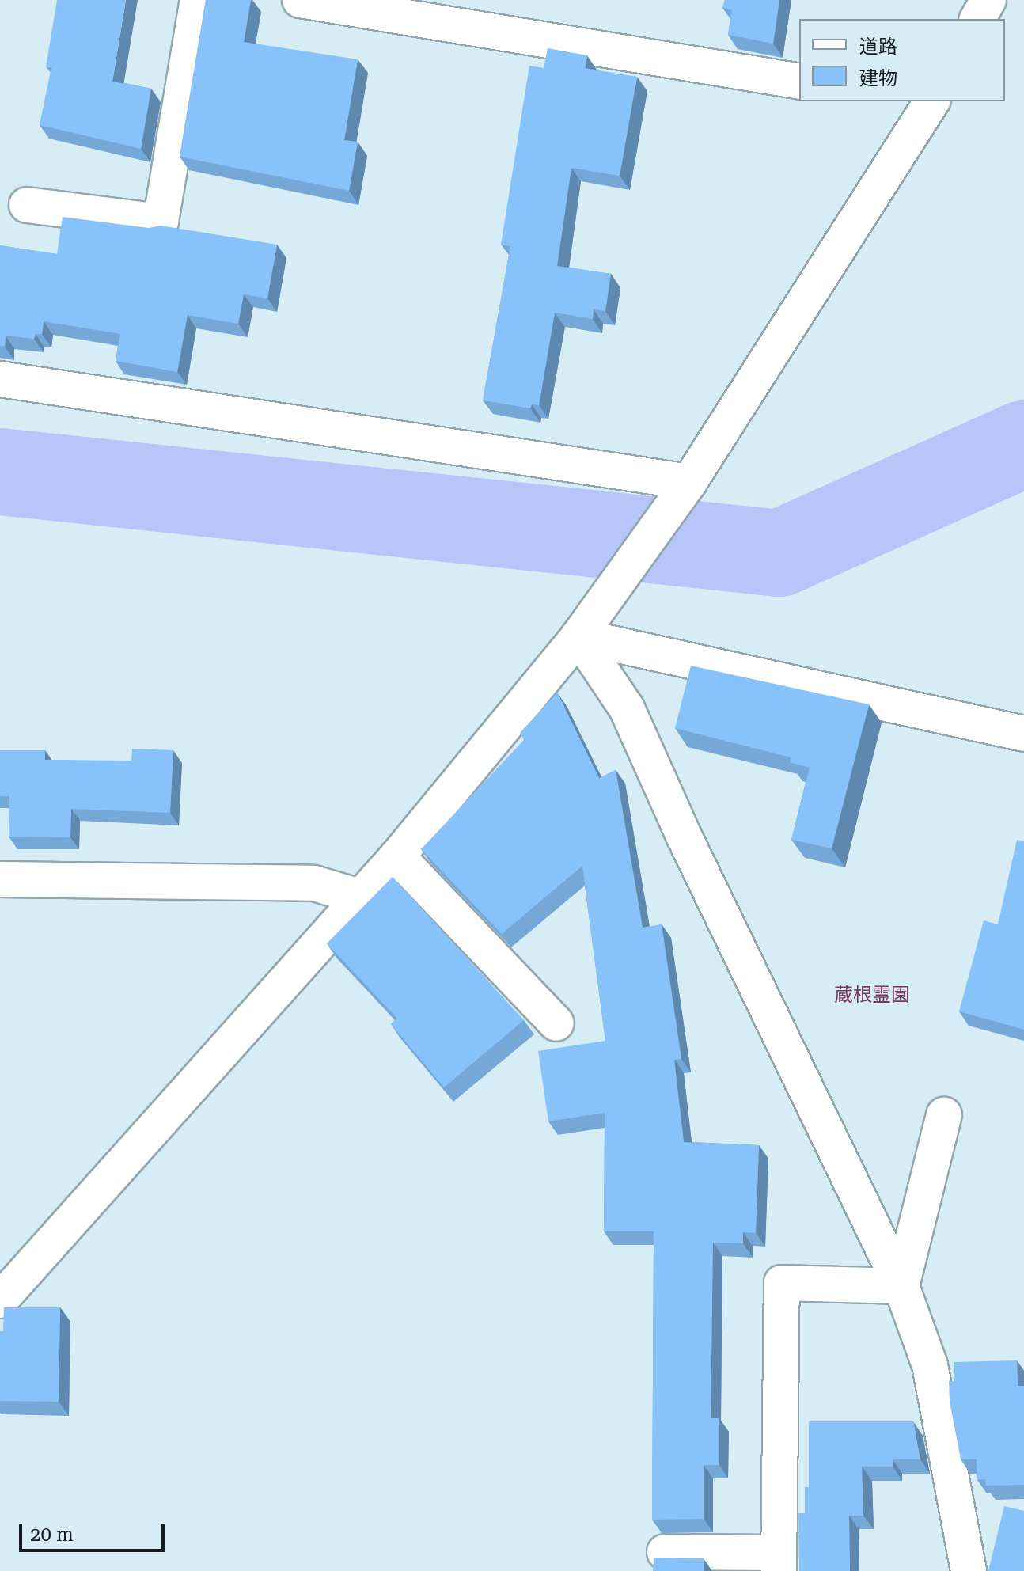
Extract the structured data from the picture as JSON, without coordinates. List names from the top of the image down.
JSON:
{
  "districts": ["蔵根霊園"],
  "legend": ["道路", "建物"],
  "scale_bar": "20 m"
}
